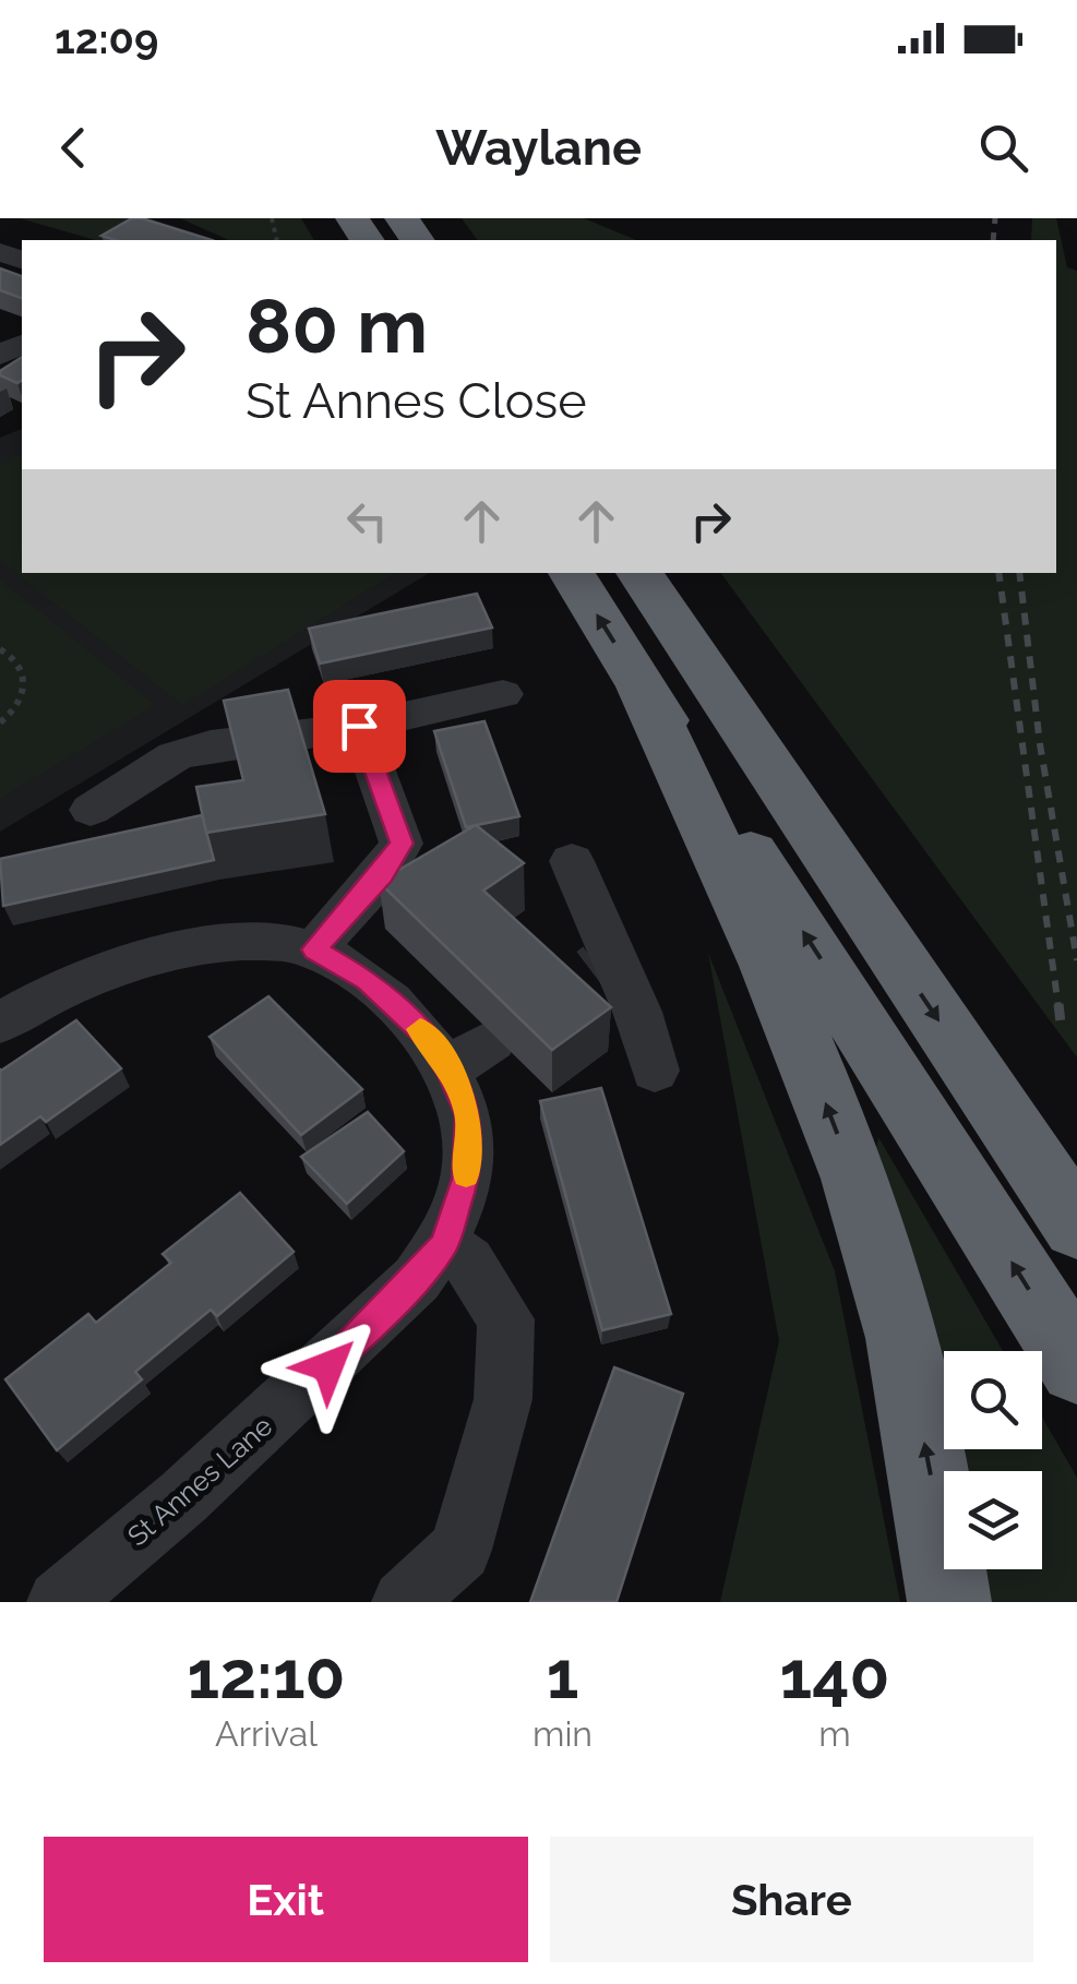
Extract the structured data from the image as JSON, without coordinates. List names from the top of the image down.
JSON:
{
  "streets": {
    "street": ["St Annes Lane"]
  },
  "page": {
    "status": "12:09",
    "header": "Waylane",
    "turn": ["80 m", "St Annes Close"],
    "eta": [
      "12:10",
      "Arrival",
      "1",
      "min",
      "140",
      "m"
    ],
    "buttons": ["Exit", "Share"]
  }
}
